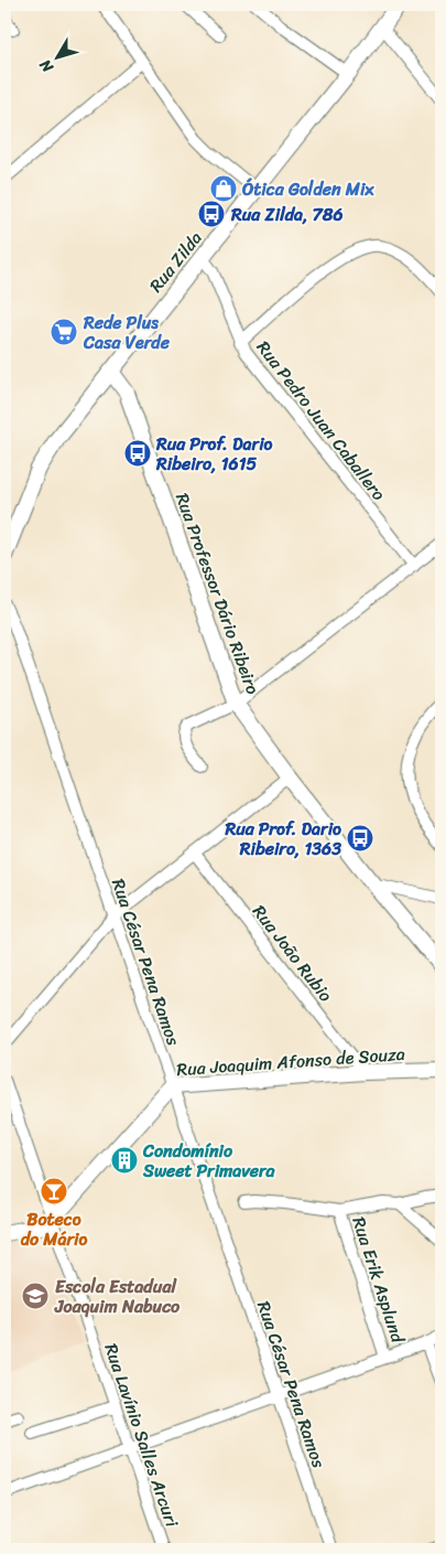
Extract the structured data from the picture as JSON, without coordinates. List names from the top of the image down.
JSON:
{
  "streets": {
    "street": [
      "Rua Zilda",
      "Rua Pedro Juan Caballero",
      "Rua Professor Dário Ribeiro",
      "Rua João Rubio",
      "Rua César Pena Ramos",
      "Rua Joaquim Afonso de Souza",
      "Rua Erik Asplund",
      "Rua Lavínio Salles Arcuri"
    ]
  },
  "crossings": [
    ["Rua Zilda", "Rua Pedro Juan Caballero"],
    ["Rua Zilda", "Rua Professor Dário Ribeiro"],
    ["Rua João Rubio", "Rua Joaquim Afonso de Souza"],
    ["Rua César Pena Ramos", "Rua Joaquim Afonso de Souza"],
    ["Rua Joaquim Afonso de Souza", "Rua Lavínio Salles Arcuri"]
  ],
  "places": {
    "shop": ["Ótica Golden Mix"],
    "bus stop": ["Rua Zilda, 786", "Rua Prof. Dario Ribeiro, 1615", "Rua Prof. Dario Ribeiro, 1363"],
    "supermarket": ["Rede Plus Casa Verde"],
    "building": ["Condomínio Sweet Primavera"],
    "bar": ["Boteco do Mário"],
    "school or university": ["Escola Estadual Joaquim Nabuco"]
  },
  "north": "bottom left"
}
